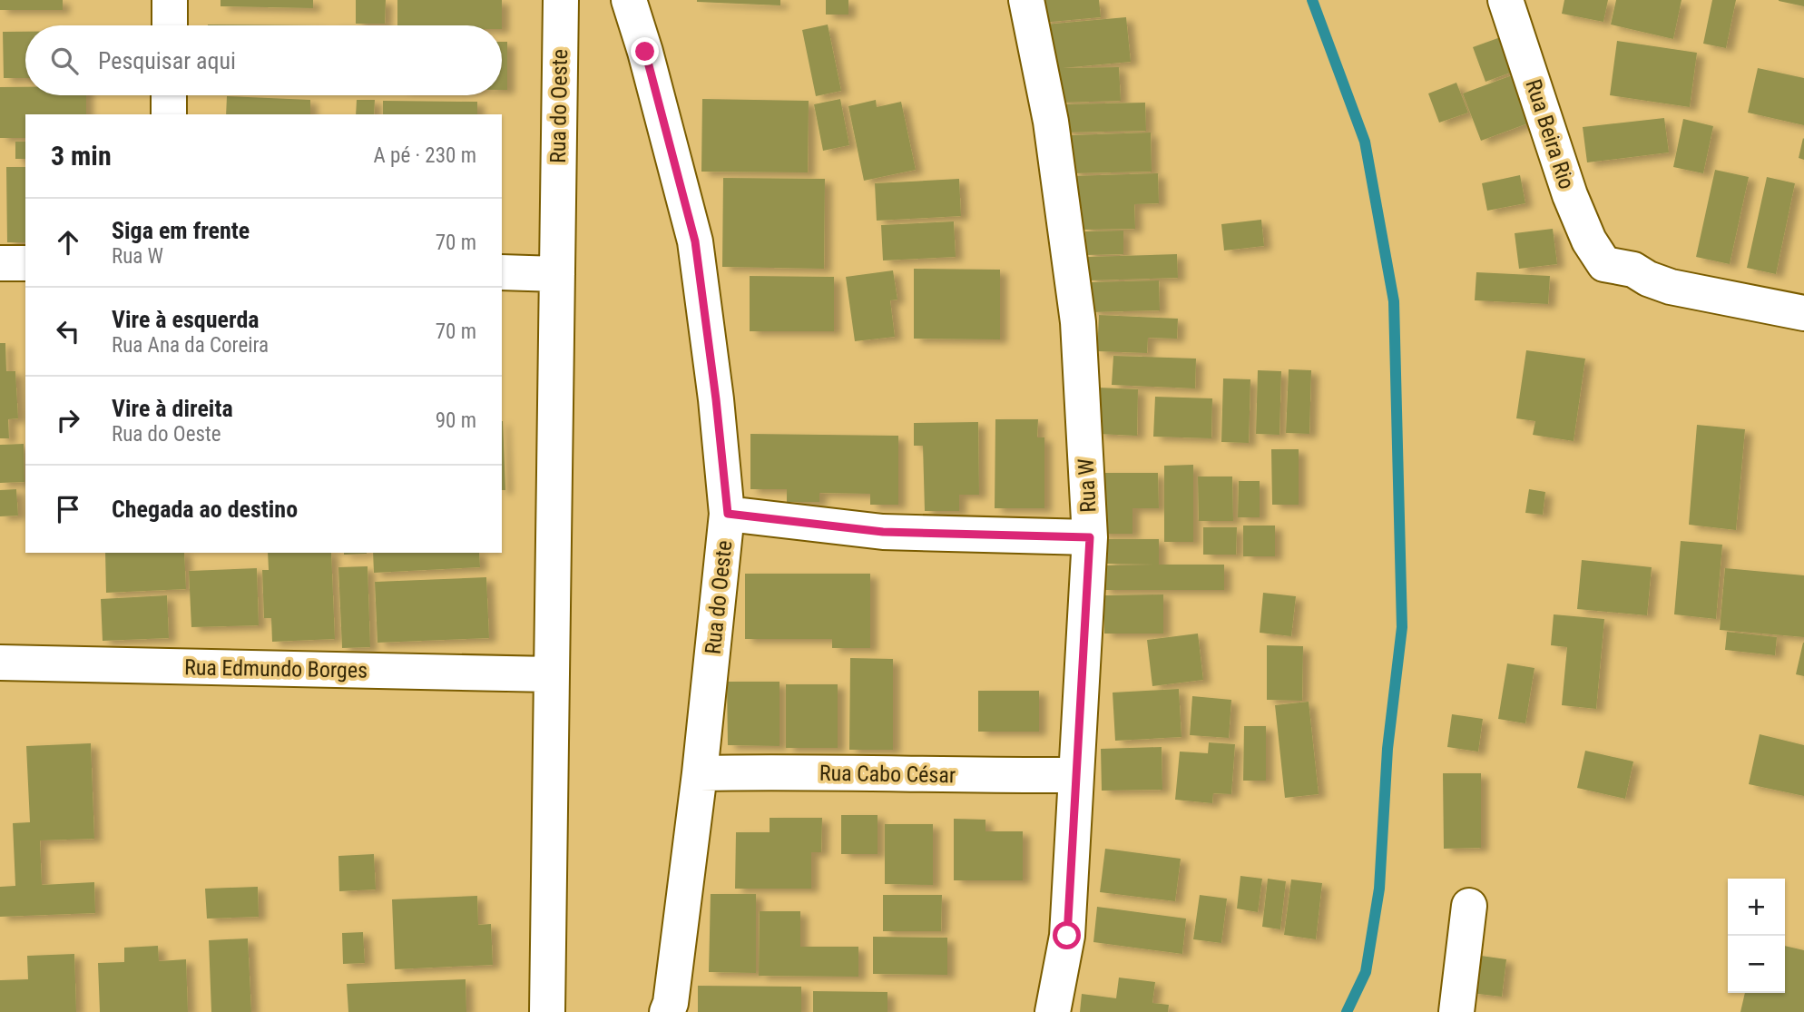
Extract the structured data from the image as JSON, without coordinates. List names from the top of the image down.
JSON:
{
  "streets": {
    "street": [
      "Rua do Oeste",
      "Rua Beira Rio",
      "Rua W",
      "Rua Edmundo Borges",
      "Rua Cabo César"
    ]
  },
  "crossings": [
    ["Rua do Oeste", "Rua Edmundo Borges"],
    ["Rua do Oeste", "Rua Cabo César"],
    ["Rua W", "Rua Cabo César"]
  ],
  "page": {
    "search": "Pesquisar aqui",
    "heading": ["3 min", "A pé · 230 m"],
    "list": [
      ["Siga em frente", "Rua W", "70 m"],
      ["Vire à esquerda", "Rua Ana da Coreira", "70 m"],
      ["Vire à direita", "Rua do Oeste", "90 m"],
      "Chegada ao destino"
    ],
    "map_buttons": ["+", "−"]
  }
}
